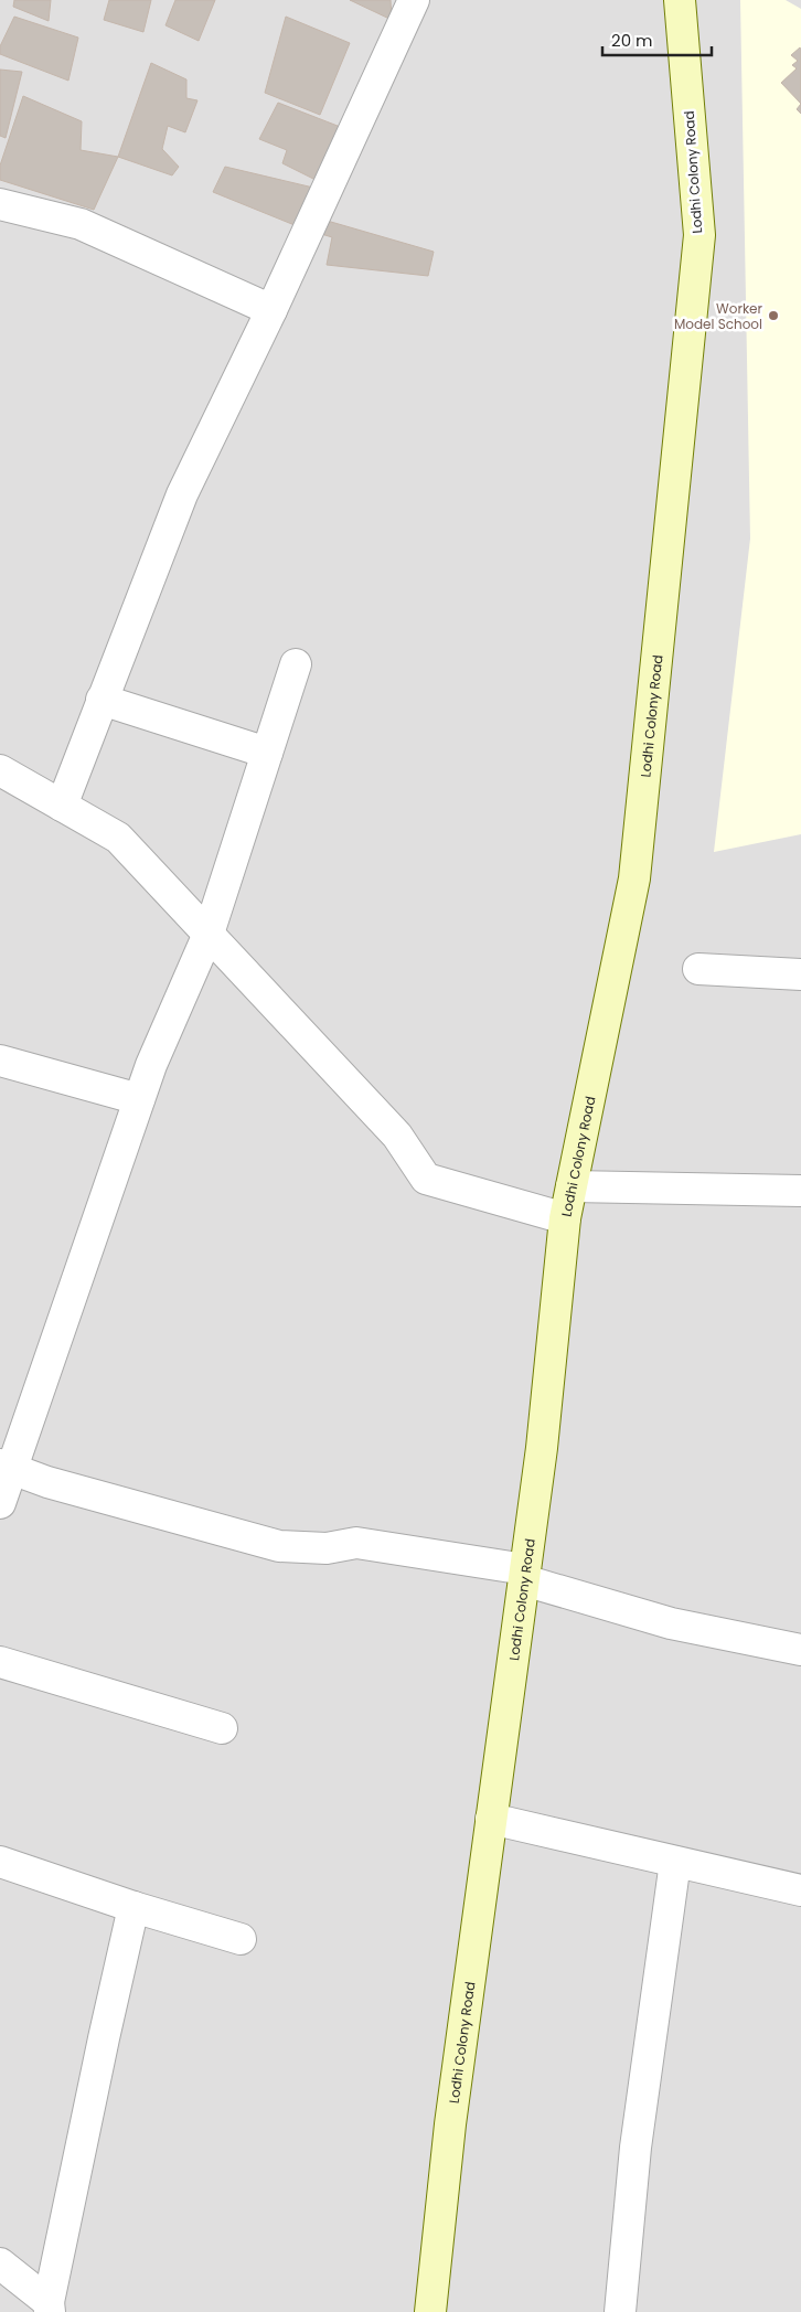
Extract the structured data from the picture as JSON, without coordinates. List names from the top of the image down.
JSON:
{
  "streets": {
    "main road": ["Lodhi Colony Road"]
  },
  "places": ["Worker Model School"],
  "scale_bar": "20 m"
}
